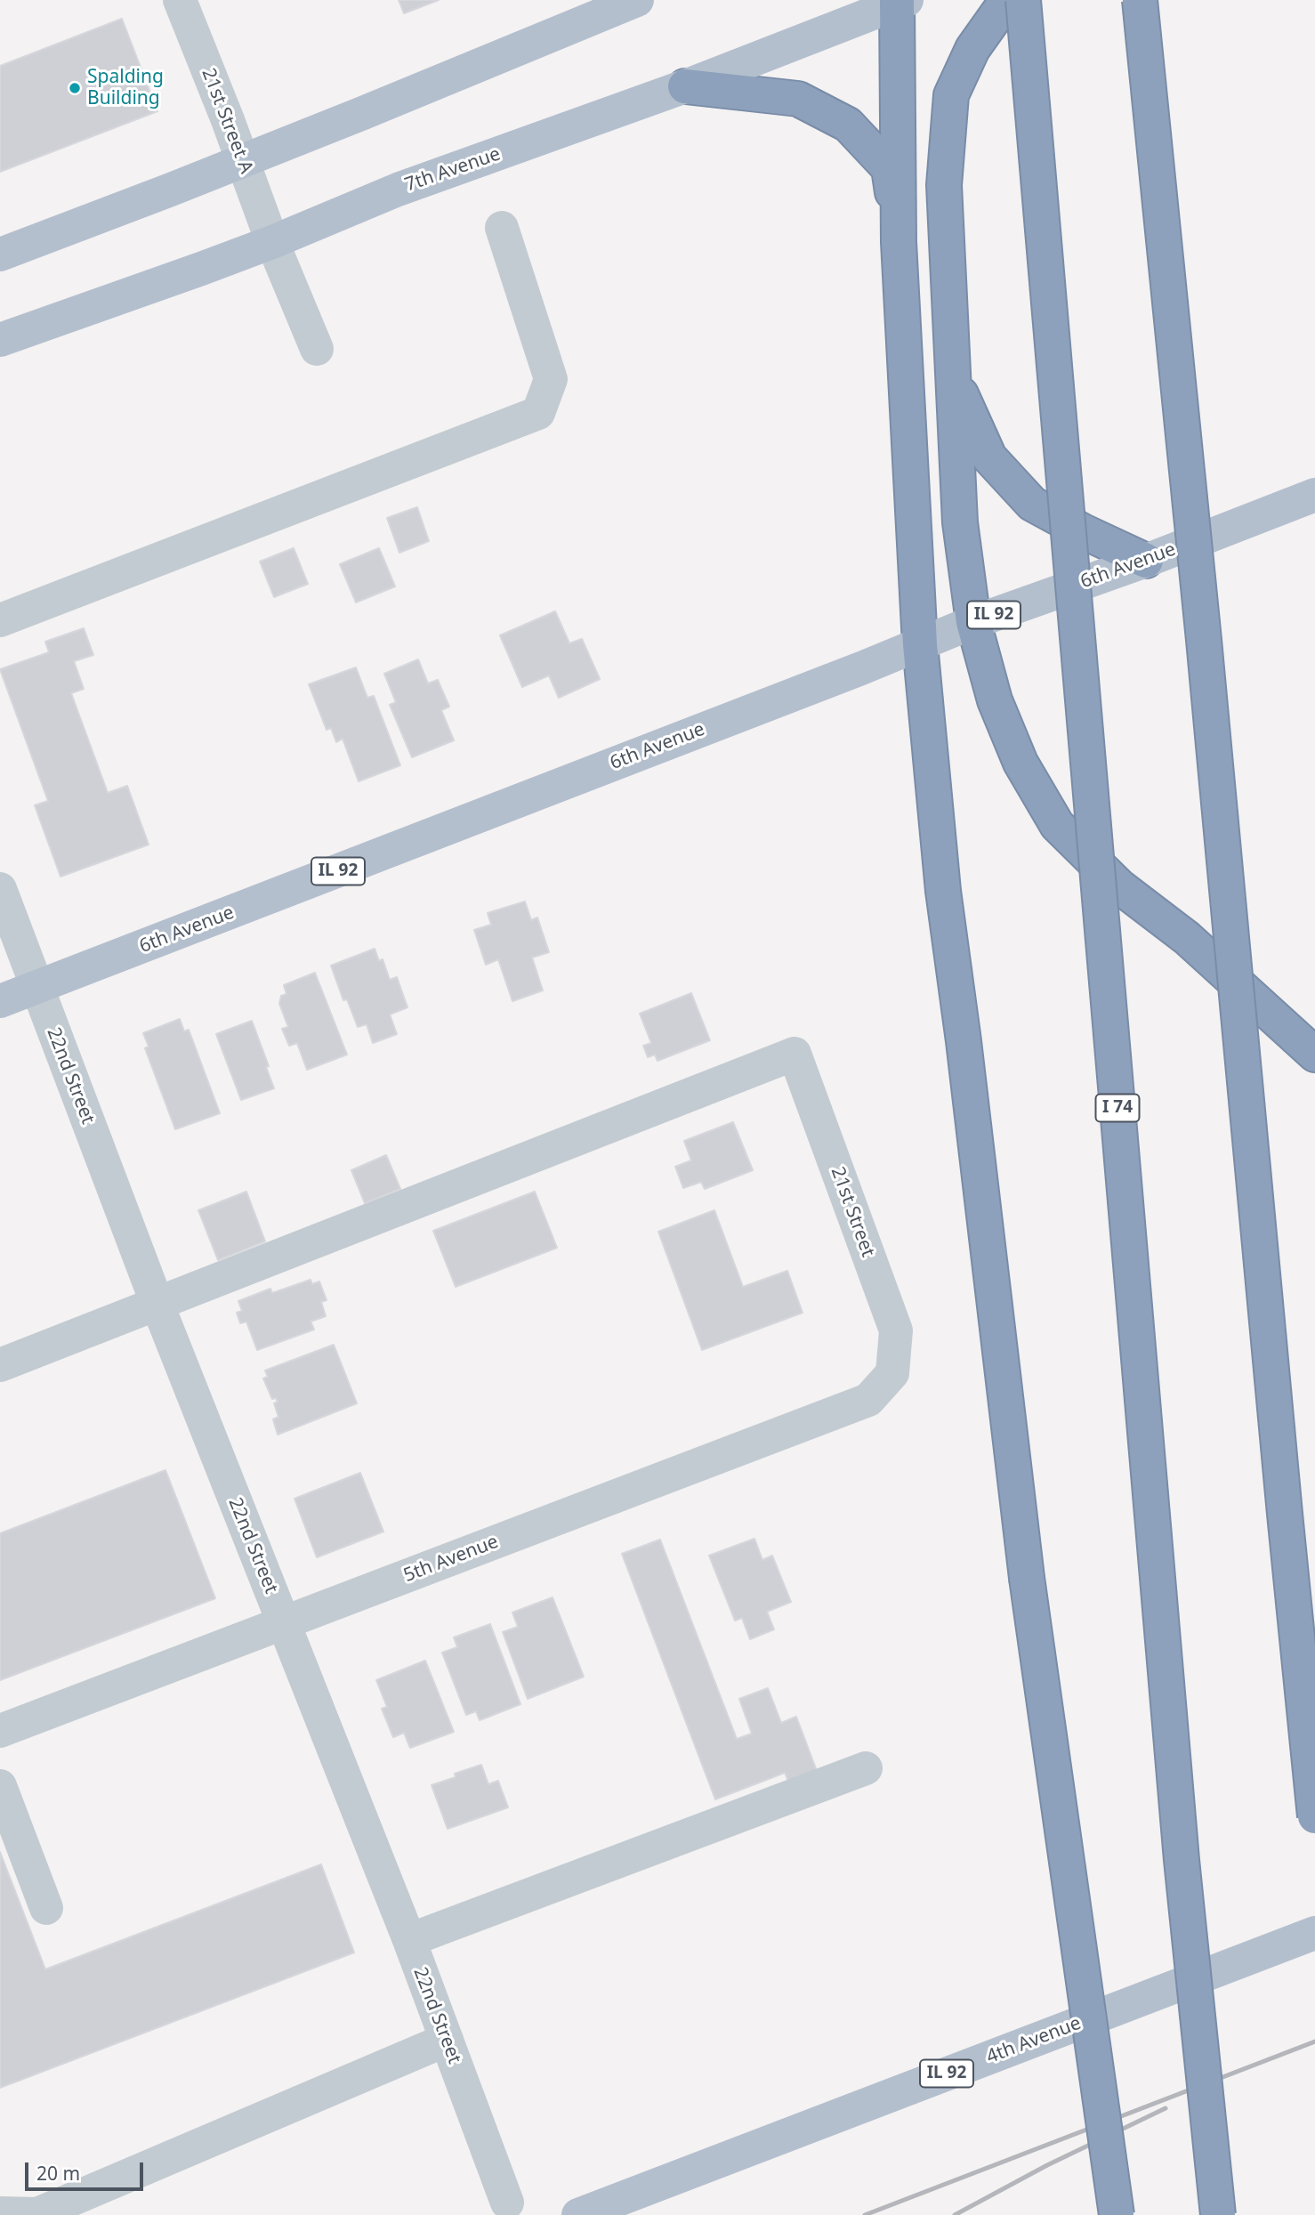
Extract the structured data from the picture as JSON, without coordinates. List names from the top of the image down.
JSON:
{
  "streets": {
    "highway": ["I 74"],
    "main road": [
      "7th Avenue",
      "6th Avenue",
      "IL 92",
      "4th Avenue"
    ],
    "street": [
      "21st Street A",
      "22nd Street",
      "21st Street",
      "5th Avenue"
    ]
  },
  "crossings": [
    ["21st Street A", "7th Avenue"],
    ["6th Avenue", "22nd Street"],
    ["22nd Street", "21st Street"],
    ["22nd Street", "5th Avenue"],
    ["21st Street", "5th Avenue"]
  ],
  "places": ["Spalding Building"],
  "scale_bar": "20 m"
}
